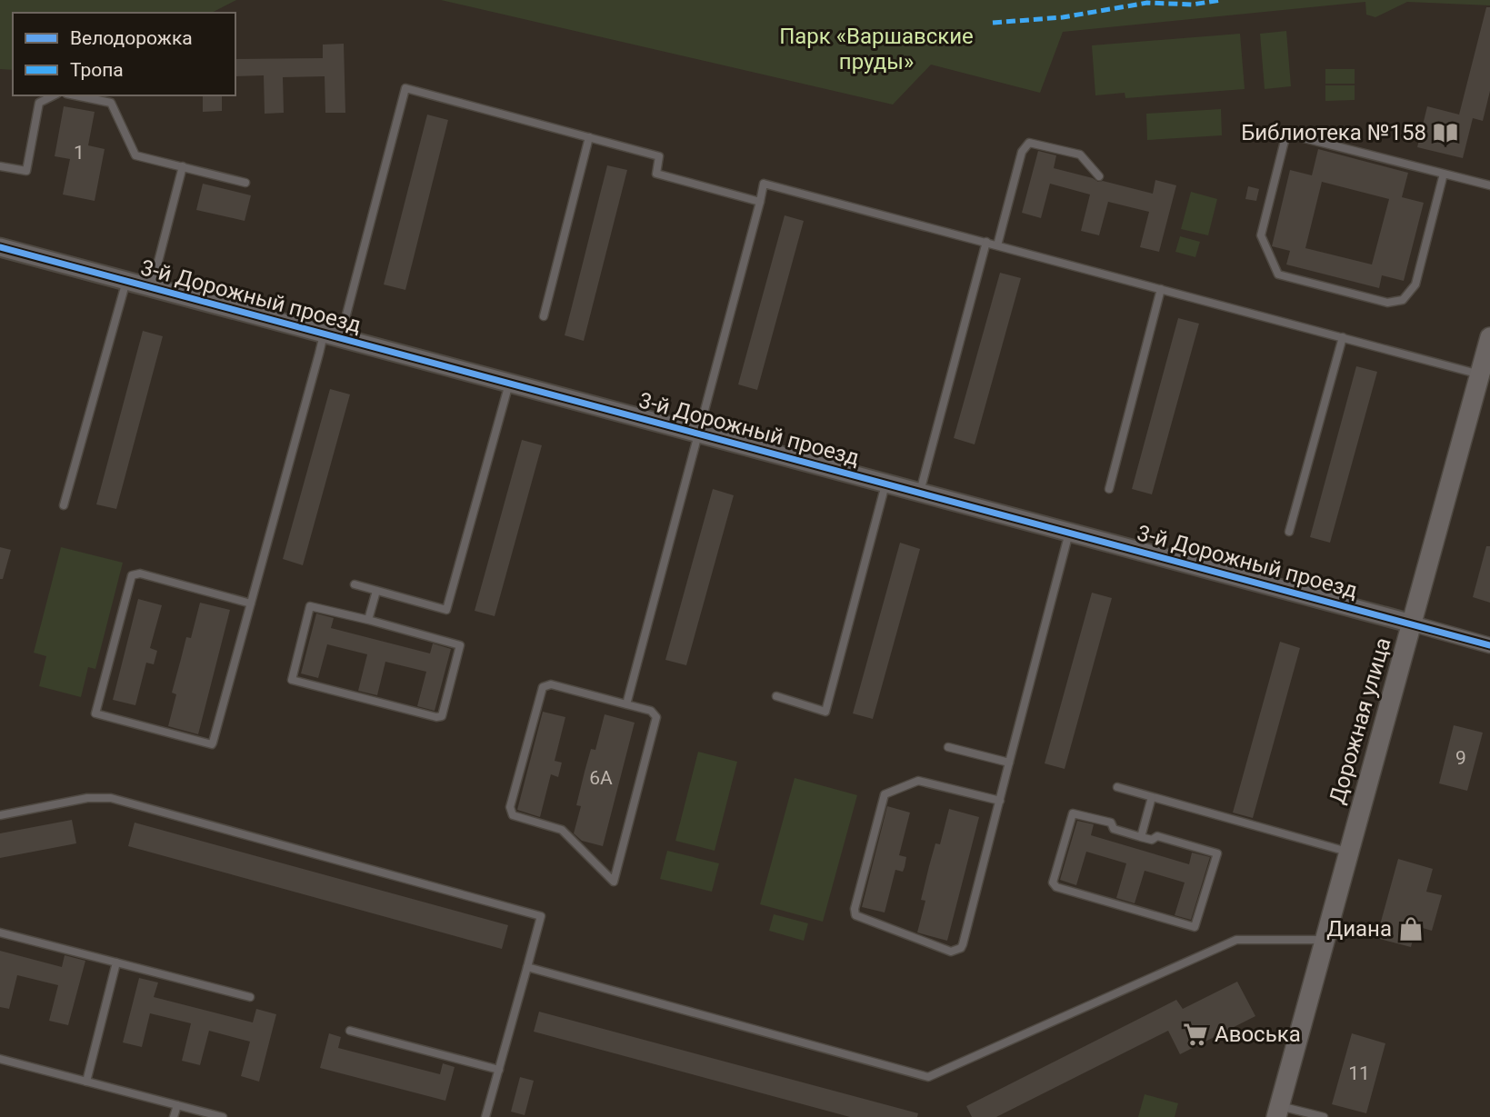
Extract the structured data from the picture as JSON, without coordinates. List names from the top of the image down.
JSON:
{
  "streets": {
    "main road": ["Дорожная улица"],
    "street": ["3-й Дорожный проезд"]
  },
  "crossings": [
    ["3-й Дорожный проезд", "Дорожная улица"]
  ],
  "parks": ["Парк «Варшавские пруды»"],
  "places": {
    "library": ["Библиотека №158"],
    "shop": ["Диана"],
    "supermarket": ["Авоська"]
  },
  "house_numbers": [
    "1",
    "9",
    "6А",
    "11"
  ],
  "legend": ["Велодорожка", "Тропа"]
}
